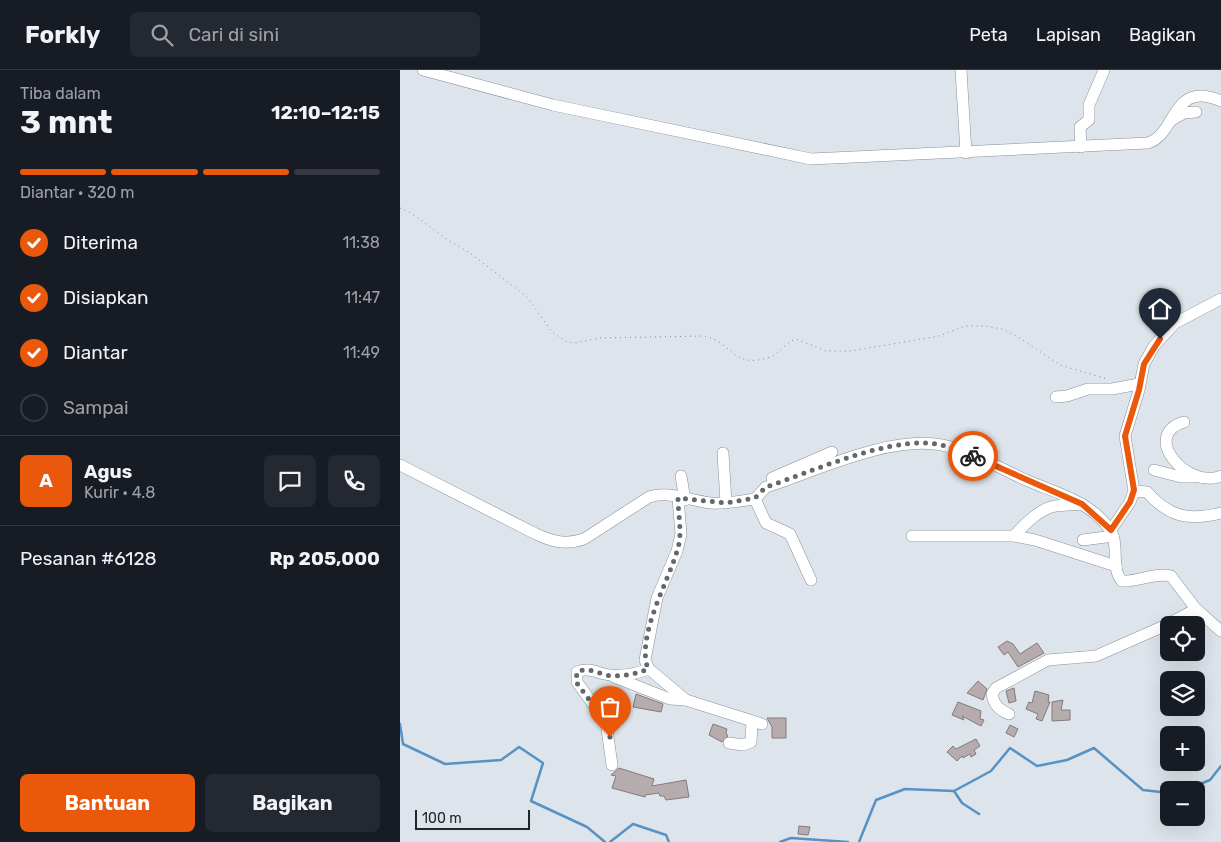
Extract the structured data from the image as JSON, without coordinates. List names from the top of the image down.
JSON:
{
  "scale_bar": "100 m",
  "page": {
    "header": "Forkly",
    "search": "Cari di sini",
    "nav": ["Peta", "Lapisan", "Bagikan"],
    "heading": ["3 mnt", "Tiba dalam", "12:10–12:15"],
    "panel": [
      "Agus",
      "Kurir · 4.8",
      "Pesanan #6128",
      "Rp 205,000"
    ],
    "bar": "Diantar · 320 m",
    "list": [
      ["Diterima", "11:38"],
      ["Disiapkan", "11:47"],
      ["Diantar", "11:49"],
      "Sampai"
    ],
    "round": "A",
    "map_buttons": ["+", "−"],
    "buttons": ["Bantuan", "Bagikan"],
    "scale": "100 m"
  }
}
